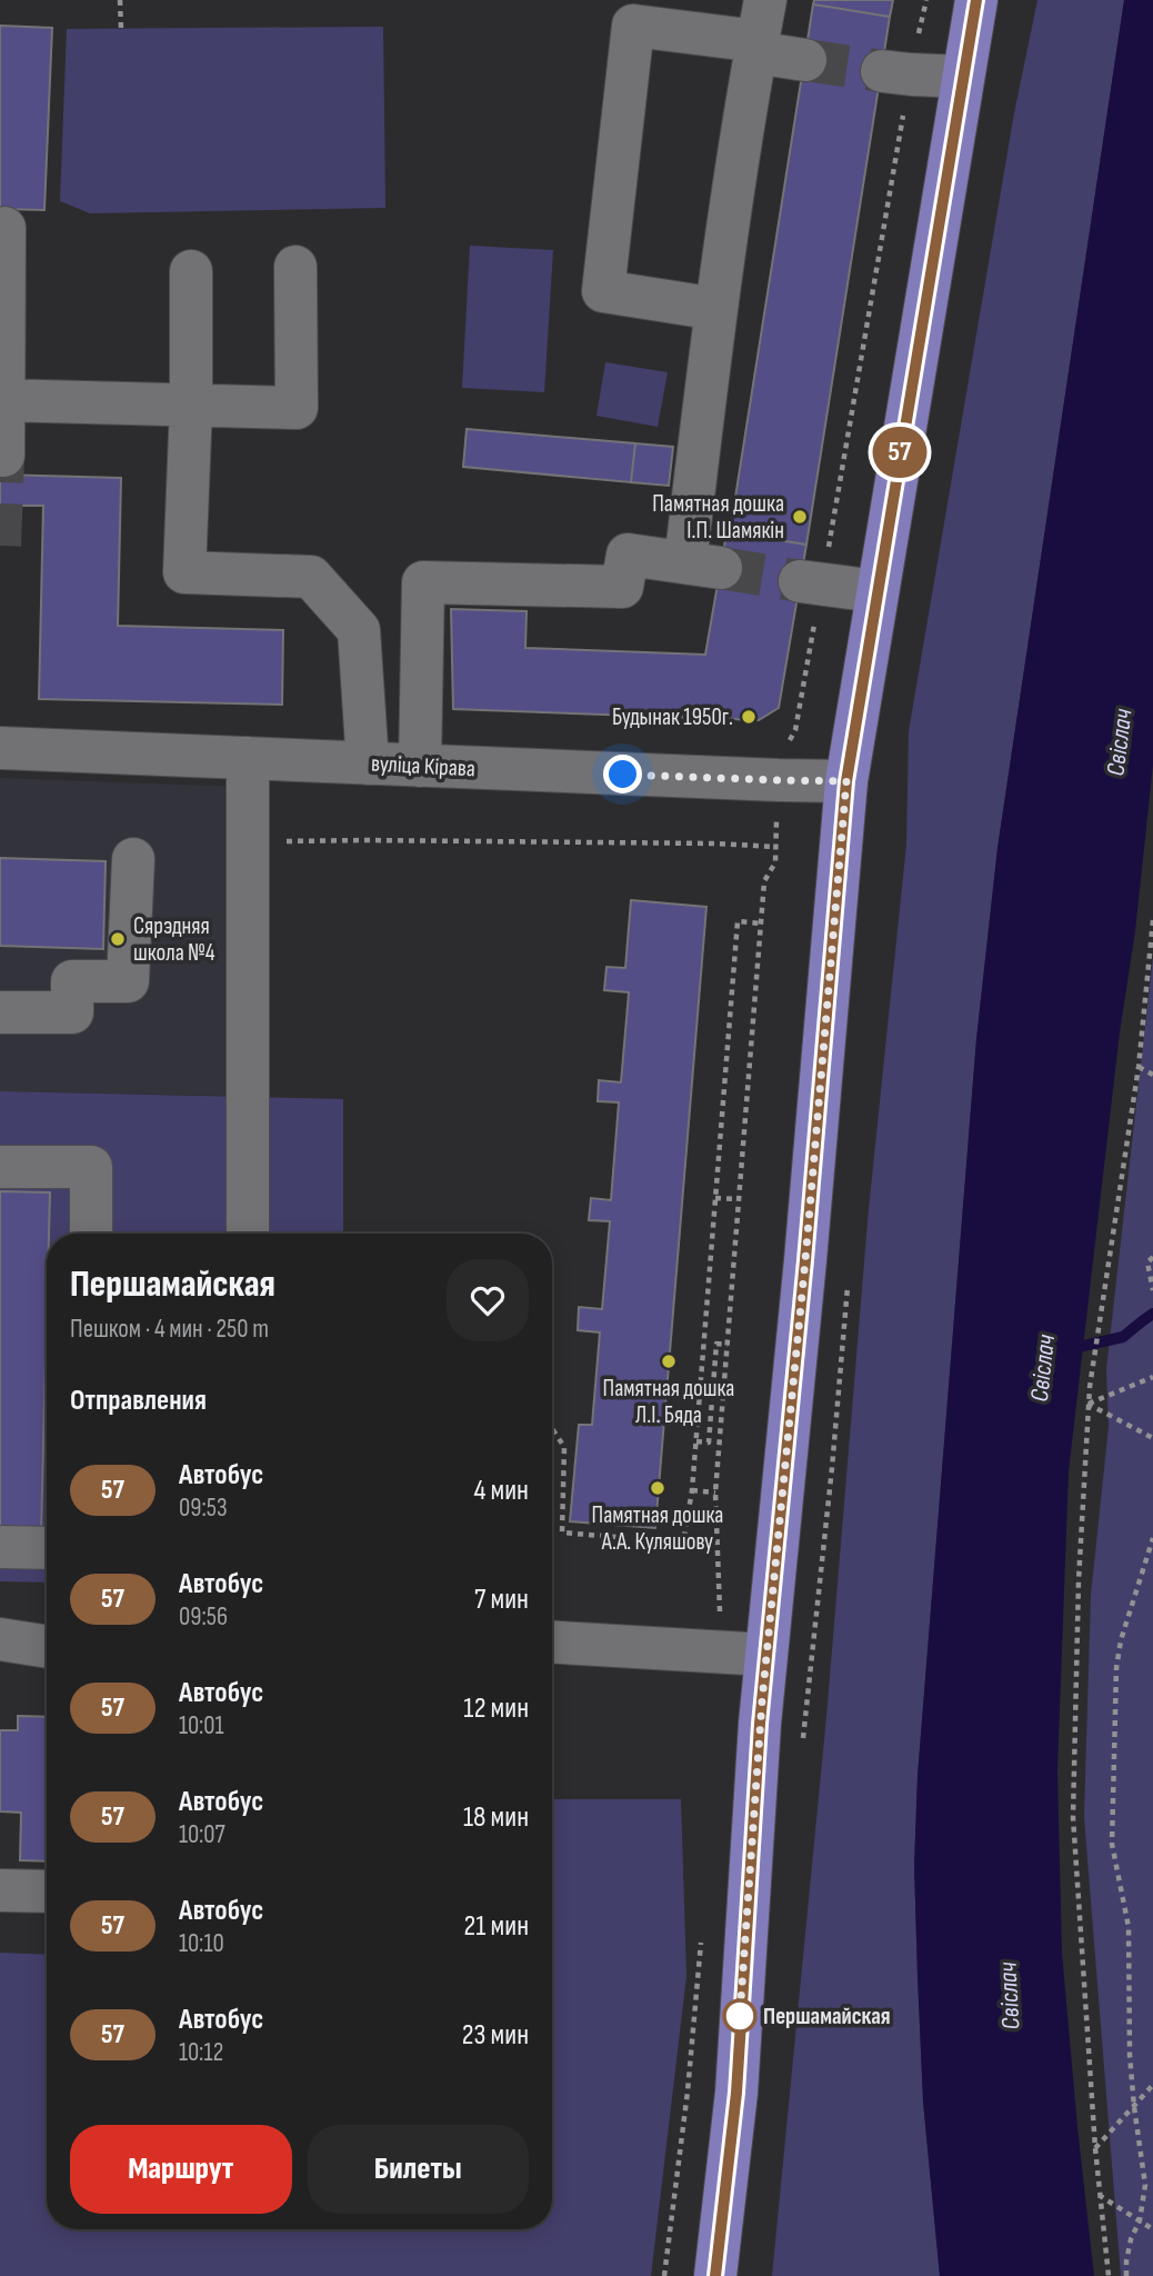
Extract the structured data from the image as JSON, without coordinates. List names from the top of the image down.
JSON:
{
  "streets": {
    "street": ["вуліца Кірава"]
  },
  "water": ["Свіслач"],
  "places": [
    "Памятная дошка І.П. Шамякін",
    "Будынак 1950г.",
    "Сярэдняя школа №4",
    "Памятная дошка Л.І. Бяда",
    "Памятная дошка А.А. Куляшову",
    "Першамайская"
  ],
  "lines": ["bus line 57"],
  "page": {
    "on_map": "57",
    "heading": [
      ["Першамайская", "Пешком · 4 мин · 250 m"],
      "Отправления"
    ],
    "list": [
      {
        "mark": "57",
        "name": "Автобус",
        "note": "09:53",
        "value": "4 мин"
      },
      {
        "mark": "57",
        "name": "Автобус",
        "note": "09:56",
        "value": "7 мин"
      },
      {
        "mark": "57",
        "name": "Автобус",
        "note": "10:01",
        "value": "12 мин"
      },
      {
        "mark": "57",
        "name": "Автобус",
        "note": "10:07",
        "value": "18 мин"
      },
      {
        "mark": "57",
        "name": "Автобус",
        "note": "10:10",
        "value": "21 мин"
      },
      {
        "mark": "57",
        "name": "Автобус",
        "note": "10:12",
        "value": "23 мин"
      }
    ],
    "buttons": ["Маршрут", "Билеты"]
  }
}
